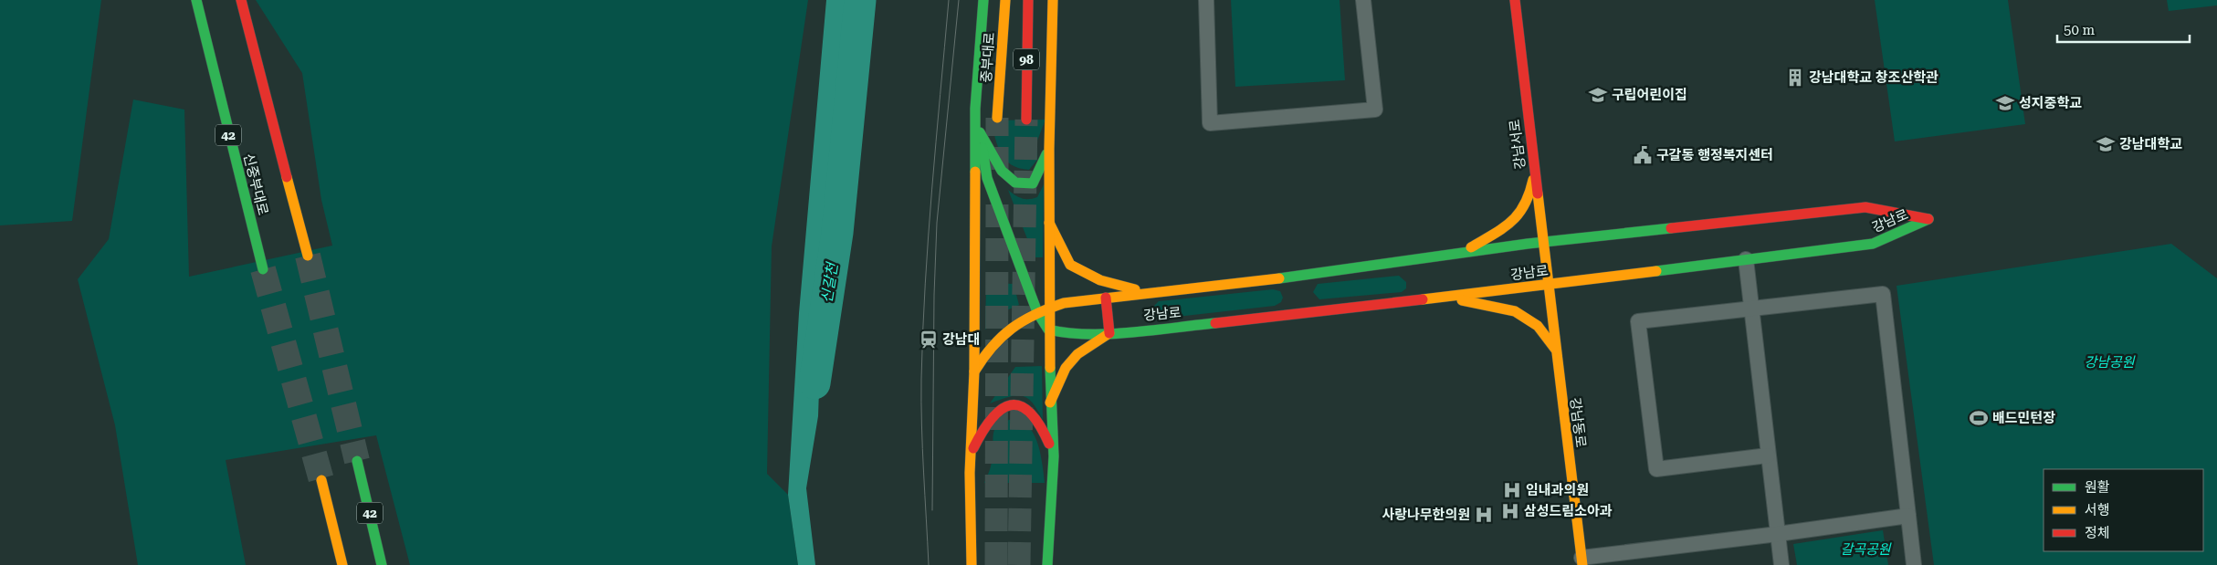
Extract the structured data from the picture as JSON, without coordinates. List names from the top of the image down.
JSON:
{
  "streets": {
    "main road": [
      "중부대로",
      "98",
      "42",
      "강남서로",
      "신중부대로",
      "강남로",
      "강남동로"
    ]
  },
  "crossings": [
    ["강남서로", "강남로"],
    ["강남서로", "강남동로"],
    ["강남로", "강남동로"]
  ],
  "water": ["신갈천"],
  "parks": ["강남공원", "갈곡공원"],
  "places": {
    "building": ["강남대학교 창조산학관"],
    "school or university": ["구립어린이집", "성지중학교", "강남대학교"],
    "public building": ["구갈동 행정복지센터"],
    "station": ["강남대"],
    "sports": ["배드민턴장"],
    "hospital": ["임내과의원", "삼성드림소아과", "사랑나무한의원"]
  },
  "legend": ["원활", "서행", "정체"],
  "scale_bar": "50 m"
}
